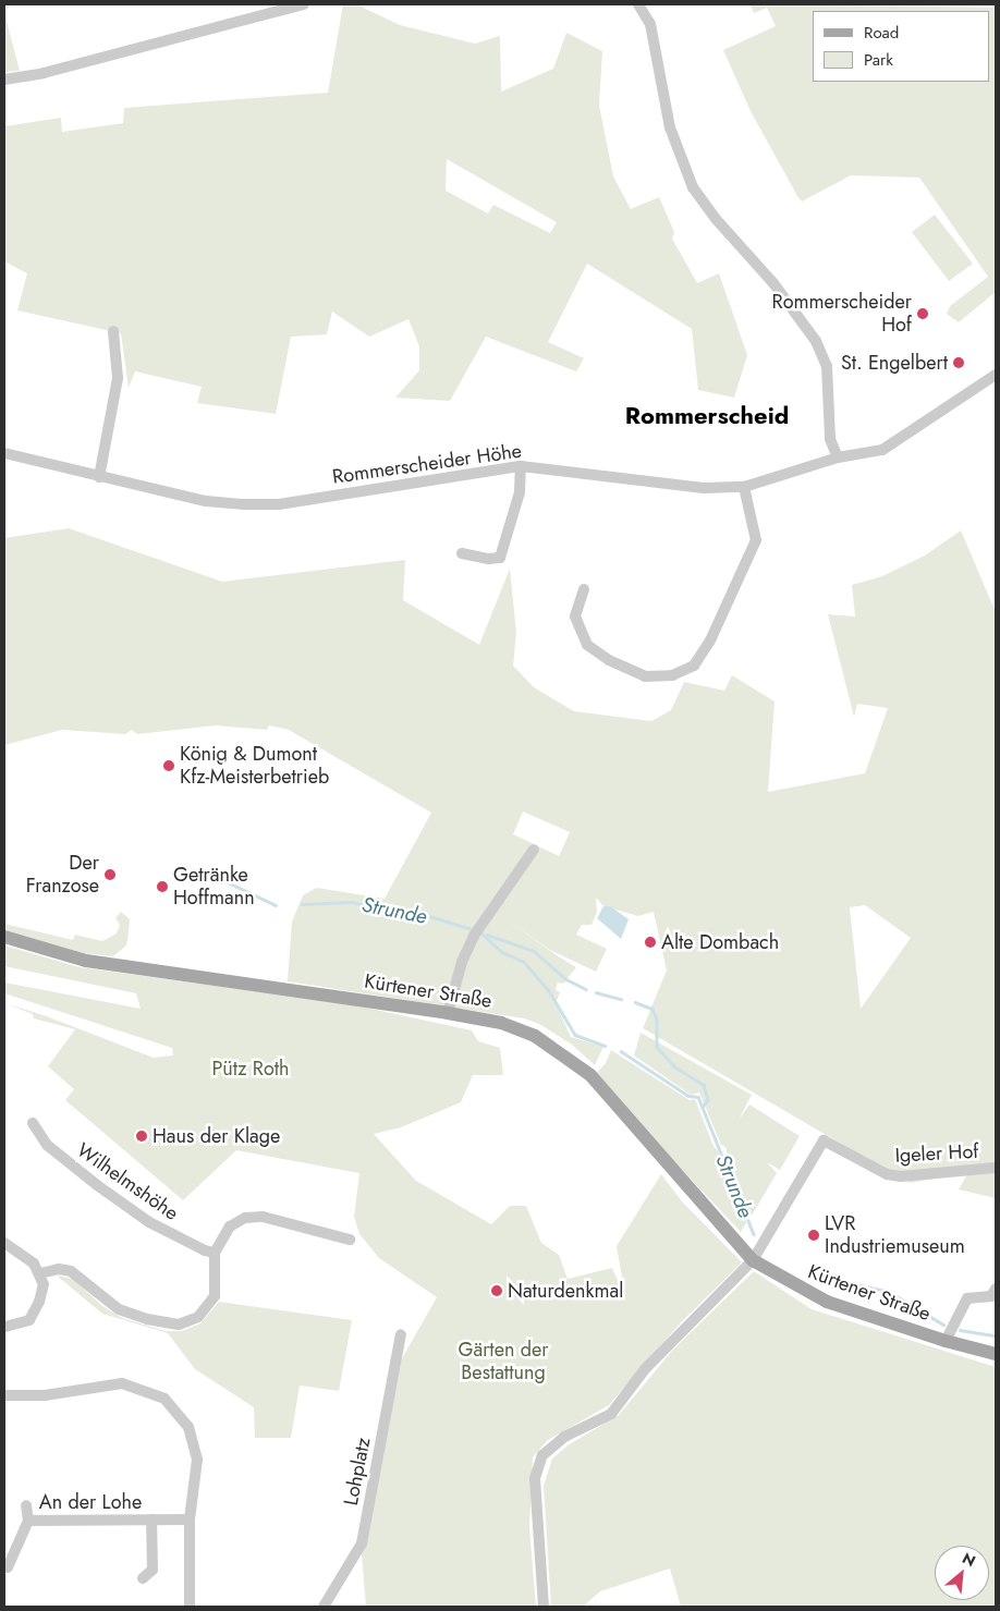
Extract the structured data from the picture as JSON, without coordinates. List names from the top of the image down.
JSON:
{
  "streets": {
    "main road": ["Kürtener Straße"],
    "street": [
      "Rommerscheider Höhe",
      "Igeler Hof",
      "Wilhelmshöhe",
      "Lohplatz",
      "An der Lohe"
    ]
  },
  "crossings": [
    ["Kürtener Straße", "Igeler Hof"]
  ],
  "districts": ["Rommerscheid"],
  "water": ["Strunde"],
  "parks": ["Pütz Roth", "Gärten der Bestattung"],
  "places": [
    "Rommerscheider Hof",
    "St. Engelbert",
    "König & Dumont Kfz-Meisterbetrieb",
    "Der Franzose",
    "Getränke Hoffmann",
    "Alte Dombach",
    "Haus der Klage",
    "LVR Industriemuseum",
    "Naturdenkmal"
  ],
  "legend": ["Road", "Park"],
  "north": "top right"
}
